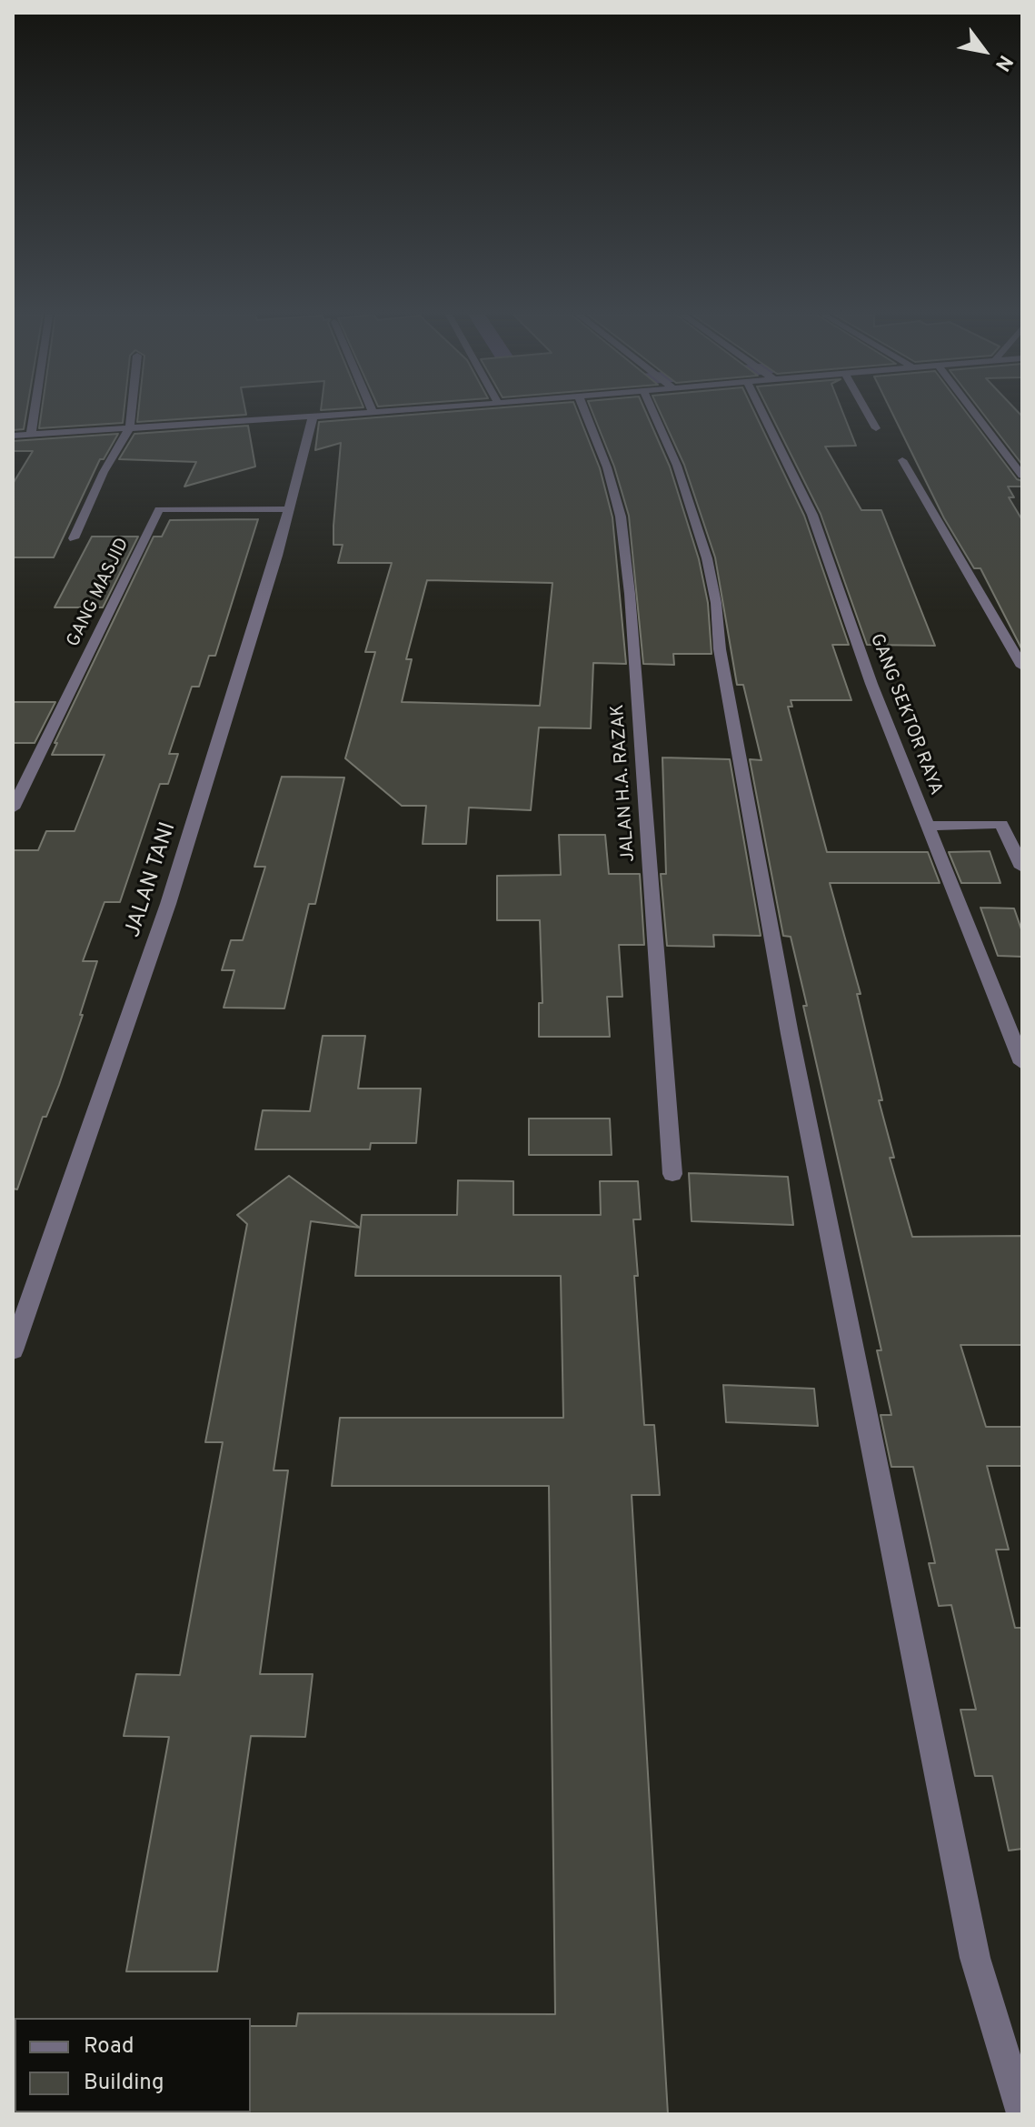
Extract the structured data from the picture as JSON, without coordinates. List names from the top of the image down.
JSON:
{
  "streets": {
    "street": [
      "GANG MASJID",
      "GANG SEKTOR RAYA",
      "JALAN H.A. RAZAK",
      "JALAN TANI"
    ]
  },
  "crossings": [
    ["GANG MASJID", "JALAN TANI"]
  ],
  "legend": ["Road", "Building"],
  "north": "bottom right"
}
